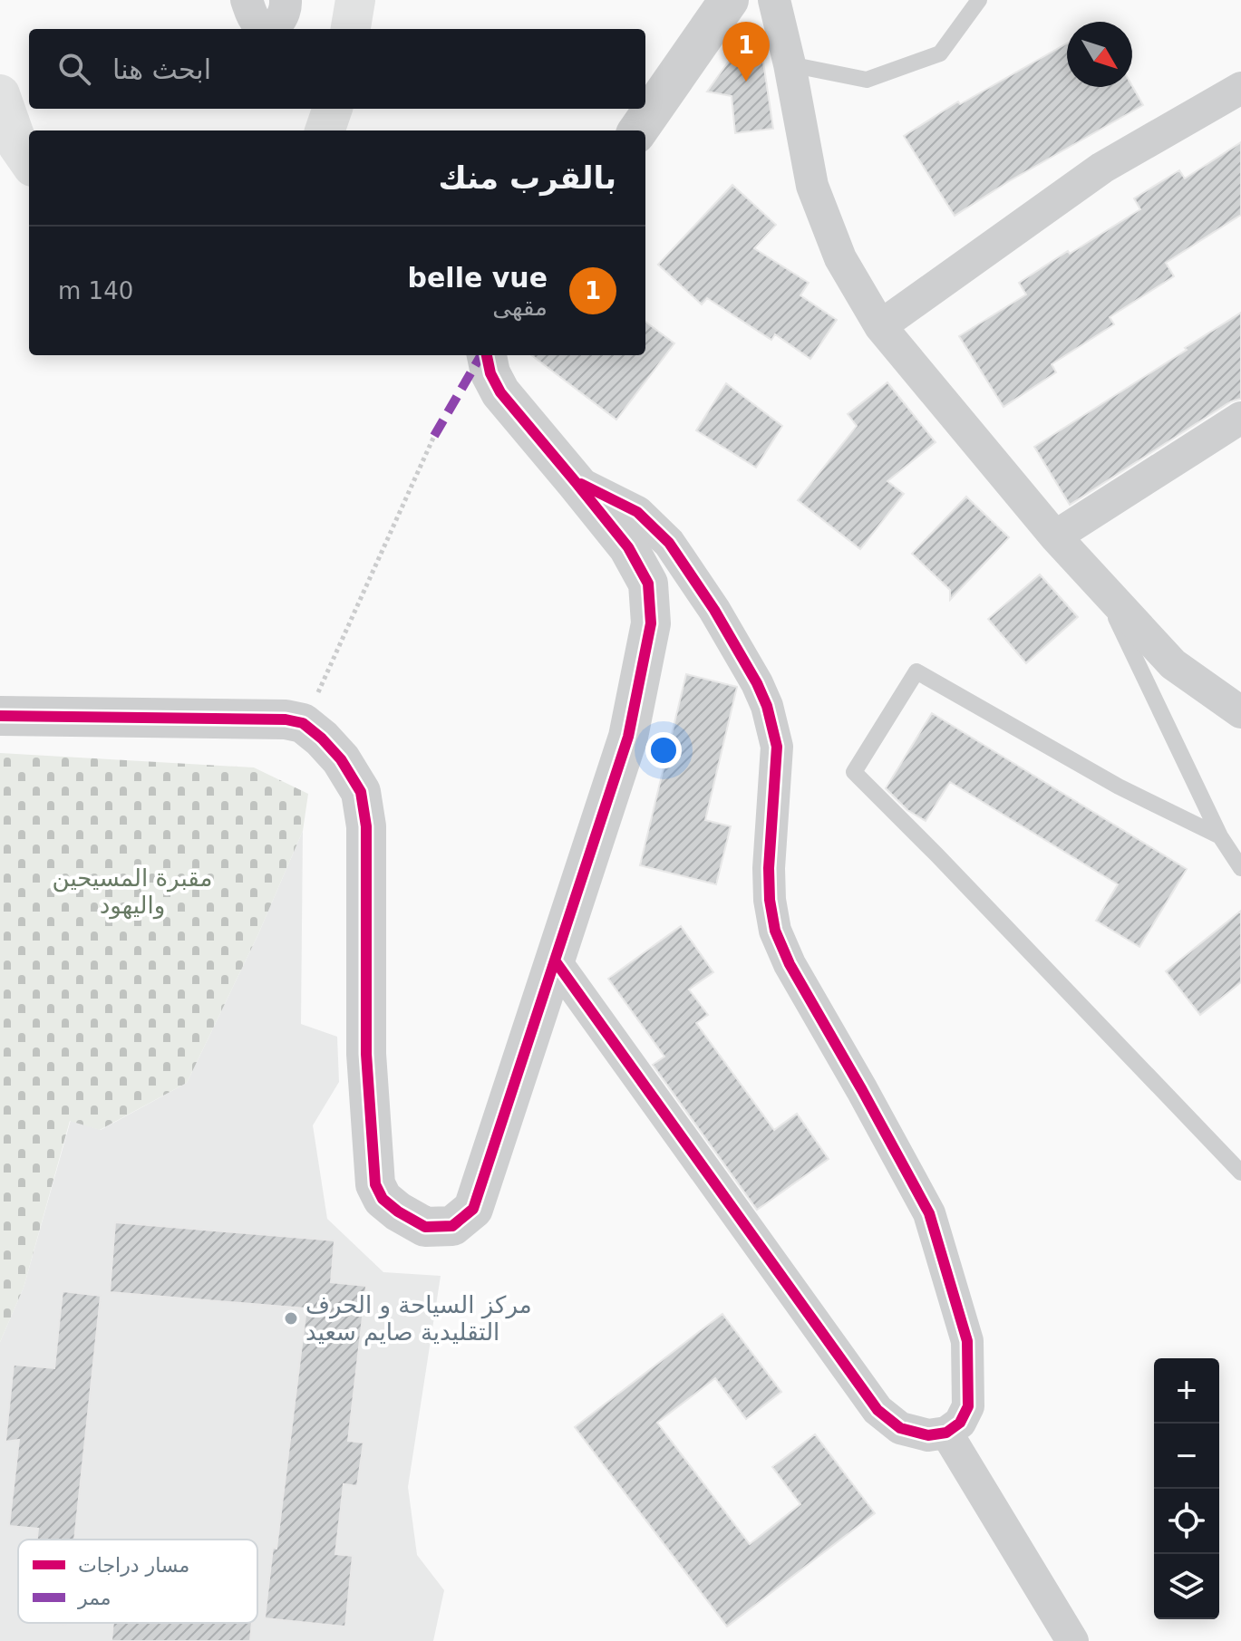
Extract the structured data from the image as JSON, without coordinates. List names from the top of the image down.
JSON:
{
  "parks": ["مقبرة المسيحين واليهود"],
  "places": ["مركز السياحة و الحرف التقليدية صايم سعيد"],
  "legend": ["مسار دراجات", "ممر"],
  "north": "bottom right",
  "page": {
    "pins": "1",
    "search": "ابحث هنا",
    "heading": "بالقرب منك",
    "list": [
      {
        "mark": "1",
        "name": "belle vue",
        "note": "مقهى",
        "value": "140 m"
      }
    ],
    "map_buttons": ["+", "−"]
  }
}
